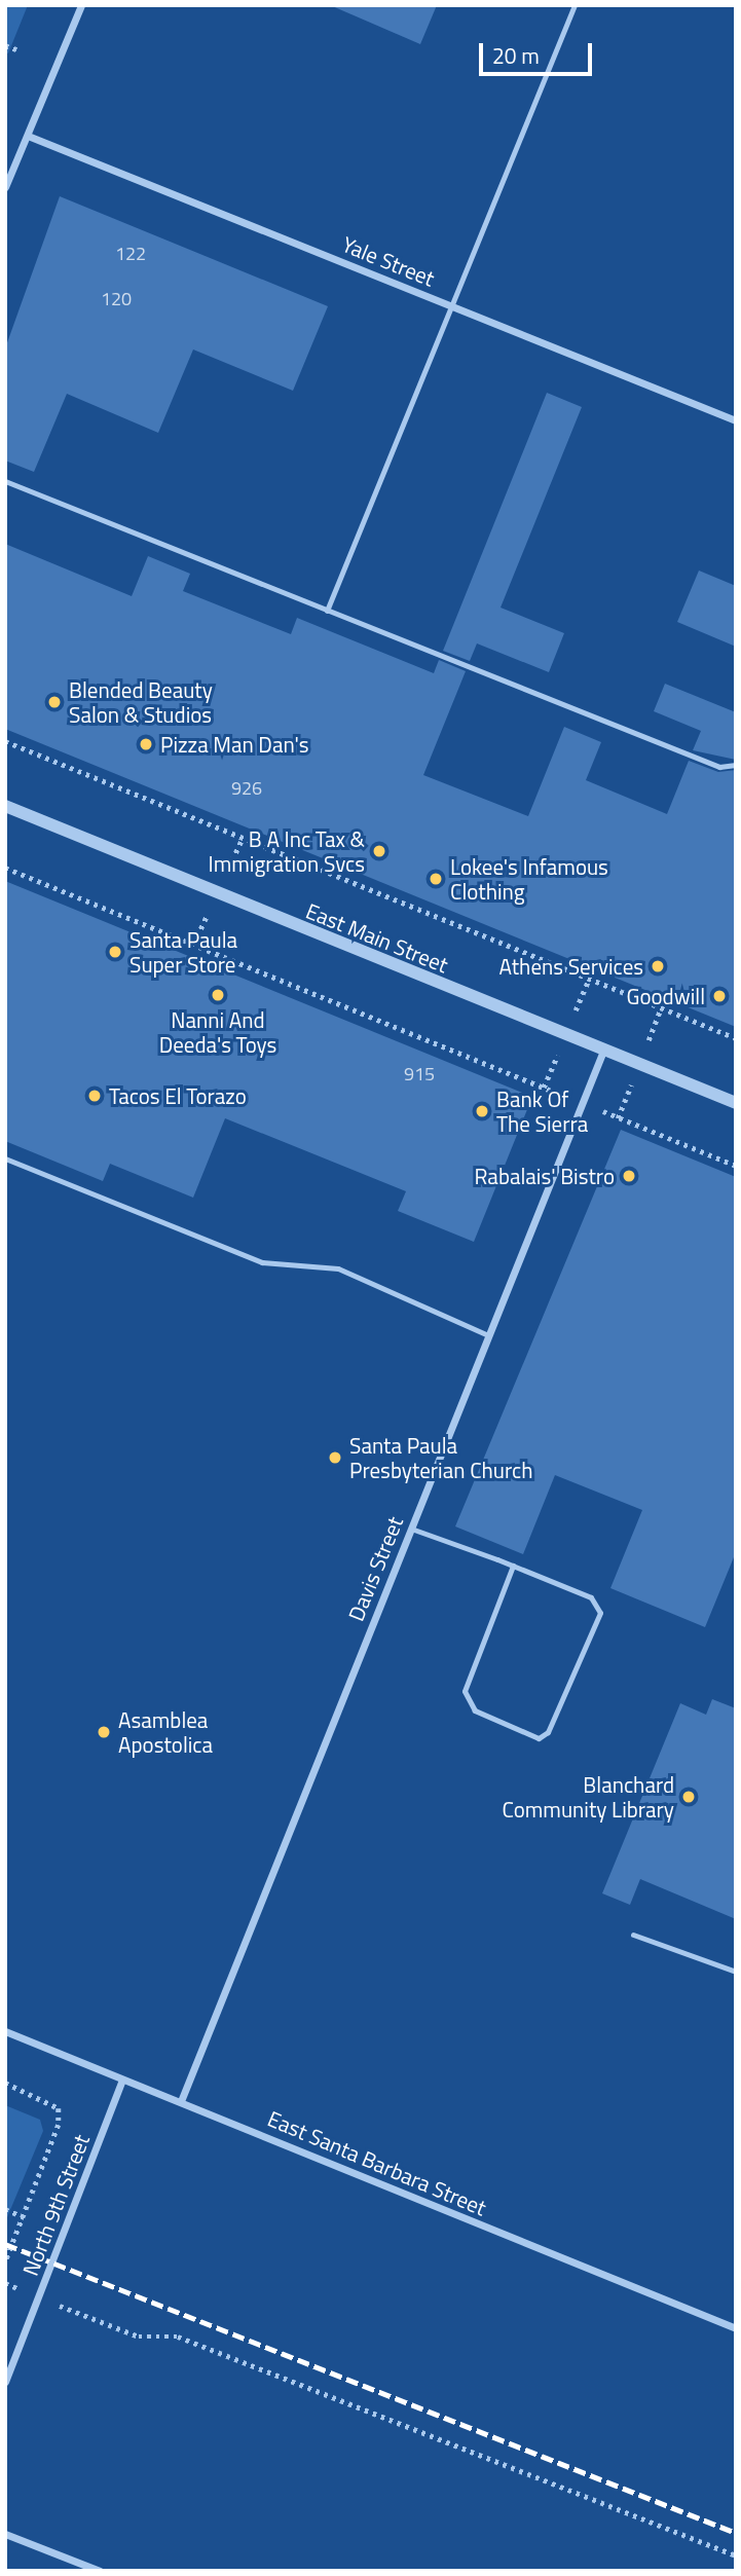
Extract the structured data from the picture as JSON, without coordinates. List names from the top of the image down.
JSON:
{
  "streets": {
    "street": [
      "Yale Street",
      "East Main Street",
      "Davis Street",
      "East Santa Barbara Street",
      "North 9th Street"
    ]
  },
  "crossings": [
    ["East Main Street", "Davis Street"],
    ["Davis Street", "East Santa Barbara Street"],
    ["East Santa Barbara Street", "North 9th Street"]
  ],
  "places": [
    "Blended Beauty Salon & Studios",
    "Pizza Man Dan's",
    "B A Inc Tax & Immigration Svcs",
    "Lokee's Infamous Clothing",
    "Santa Paula Super Store",
    "Athens Services",
    "Nanni And Deeda's Toys",
    "Goodwill",
    "Tacos El Torazo",
    "Bank Of The Sierra",
    "Rabalais' Bistro",
    "Santa Paula Presbyterian Church",
    "Asamblea Apostolica",
    "Blanchard Community Library"
  ],
  "house_numbers": [
    "122",
    "120",
    "926",
    "915"
  ],
  "scale_bar": "20 m"
}
